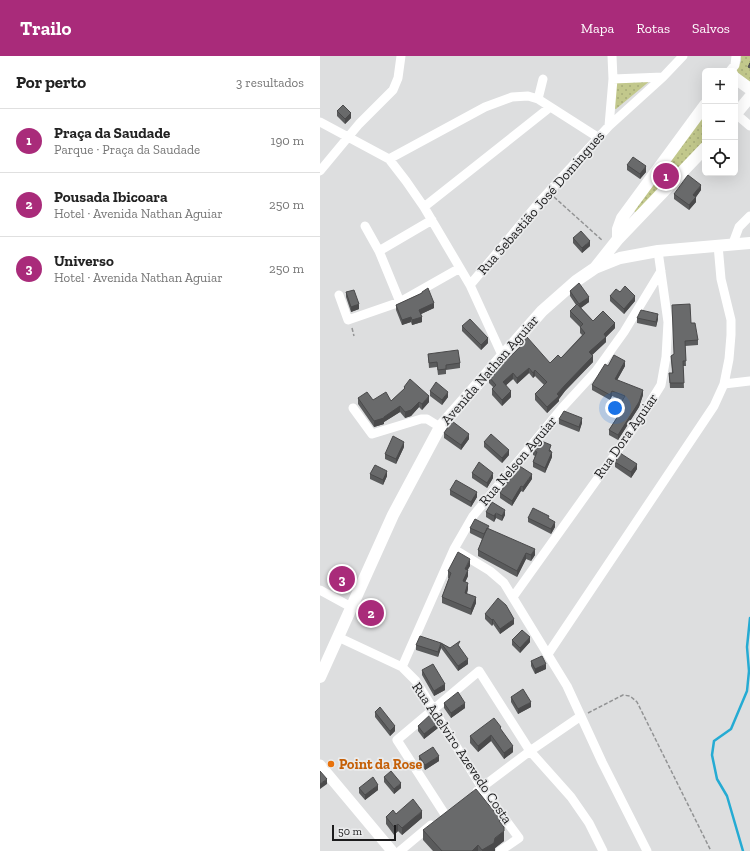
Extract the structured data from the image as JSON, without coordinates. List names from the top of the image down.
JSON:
{
  "streets": {
    "main road": ["Avenida Nathan Aguiar"],
    "street": [
      "Rua Sebastião José Domingues",
      "Rua Dora Aguiar",
      "Rua Nelson Aguiar",
      "Rua Adelviro Azevedo Costa"
    ]
  },
  "crossings": [
    ["Avenida Nathan Aguiar", "Rua Dora Aguiar"],
    ["Avenida Nathan Aguiar", "Rua Adelviro Azevedo Costa"],
    ["Rua Dora Aguiar", "Rua Nelson Aguiar"],
    ["Rua Nelson Aguiar", "Rua Adelviro Azevedo Costa"]
  ],
  "places": ["Point da Rose"],
  "scale_bar": "50 m",
  "page": {
    "header": "Trailo",
    "nav": ["Mapa", "Rotas", "Salvos"],
    "heading": ["Por perto", "3 resultados"],
    "map_buttons": ["+", "−"],
    "list": [
      {
        "mark": "1",
        "name": "Praça da Saudade",
        "note": "Parque · Praça da Saudade",
        "value": "190 m"
      },
      {
        "mark": "2",
        "name": "Pousada Ibicoara",
        "note": "Hotel · Avenida Nathan Aguiar",
        "value": "250 m"
      },
      {
        "mark": "3",
        "name": "Universo",
        "note": "Hotel · Avenida Nathan Aguiar",
        "value": "250 m"
      }
    ],
    "pins": ["1", "3", "2"],
    "scale": "50 m"
  }
}
